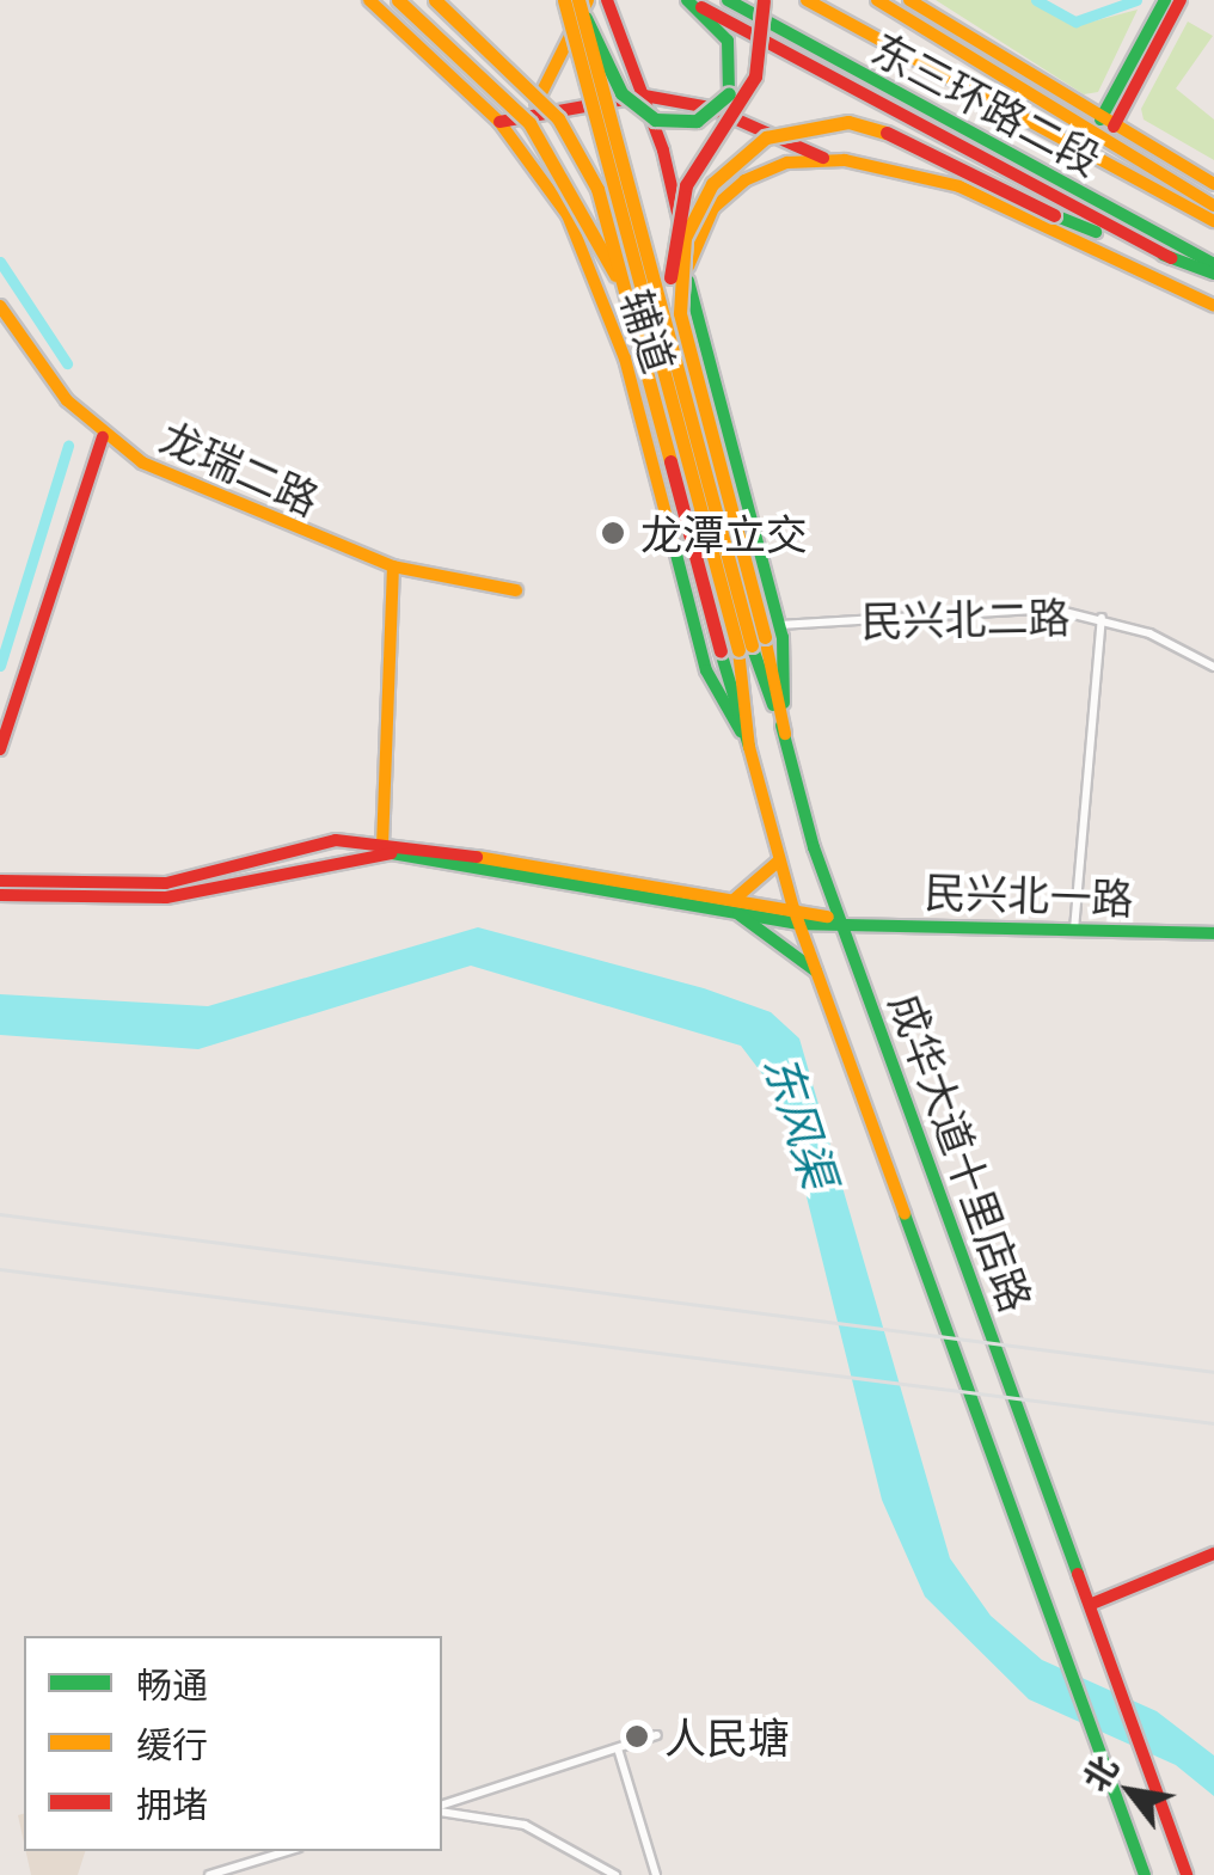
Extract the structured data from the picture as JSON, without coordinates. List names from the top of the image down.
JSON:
{
  "streets": {
    "main road": [
      "东三环路二段",
      "辅道",
      "龙瑞二路",
      "民兴北一路",
      "成华大道十里店路"
    ],
    "street": ["民兴北二路"]
  },
  "crossings": [
    ["辅道", "成华大道十里店路"],
    ["民兴北一路", "成华大道十里店路"]
  ],
  "water": ["东风渠"],
  "places": ["龙潭立交", "人民塘"],
  "legend": ["畅通", "缓行", "拥堵"],
  "north": "top left"
}
